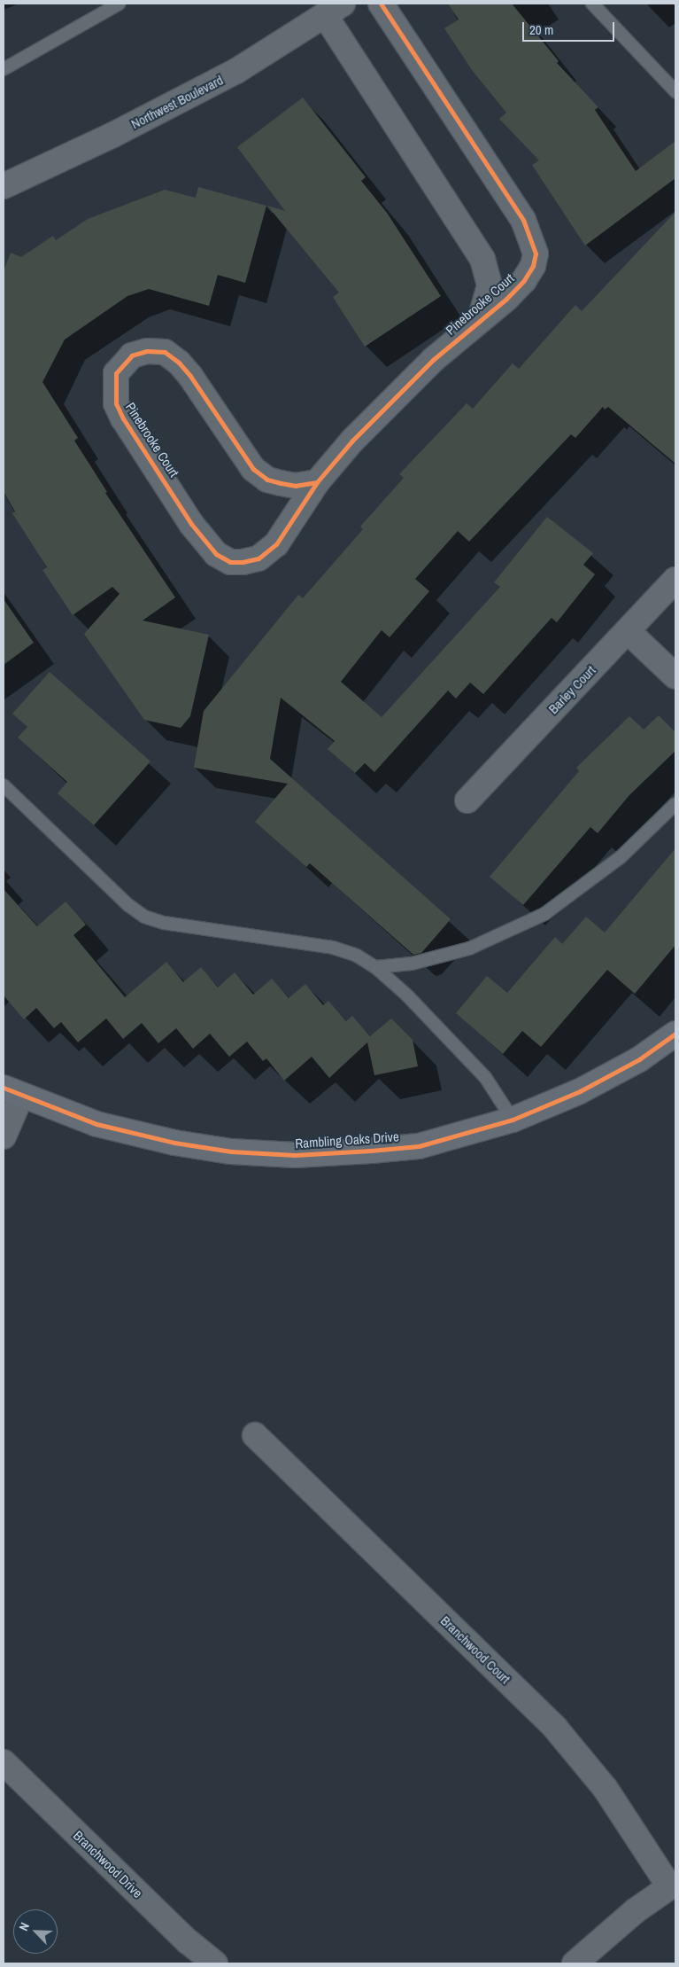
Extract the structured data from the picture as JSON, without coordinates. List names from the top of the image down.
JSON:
{
  "streets": {
    "street": [
      "Northwest Boulevard",
      "Pinebrooke Court",
      "Barley Court",
      "Rambling Oaks Drive",
      "Branchwood Court",
      "Branchwood Drive"
    ]
  },
  "crossings": [
    ["Northwest Boulevard", "Pinebrooke Court"]
  ],
  "scale_bar": "20 m",
  "north": "top left"
}
